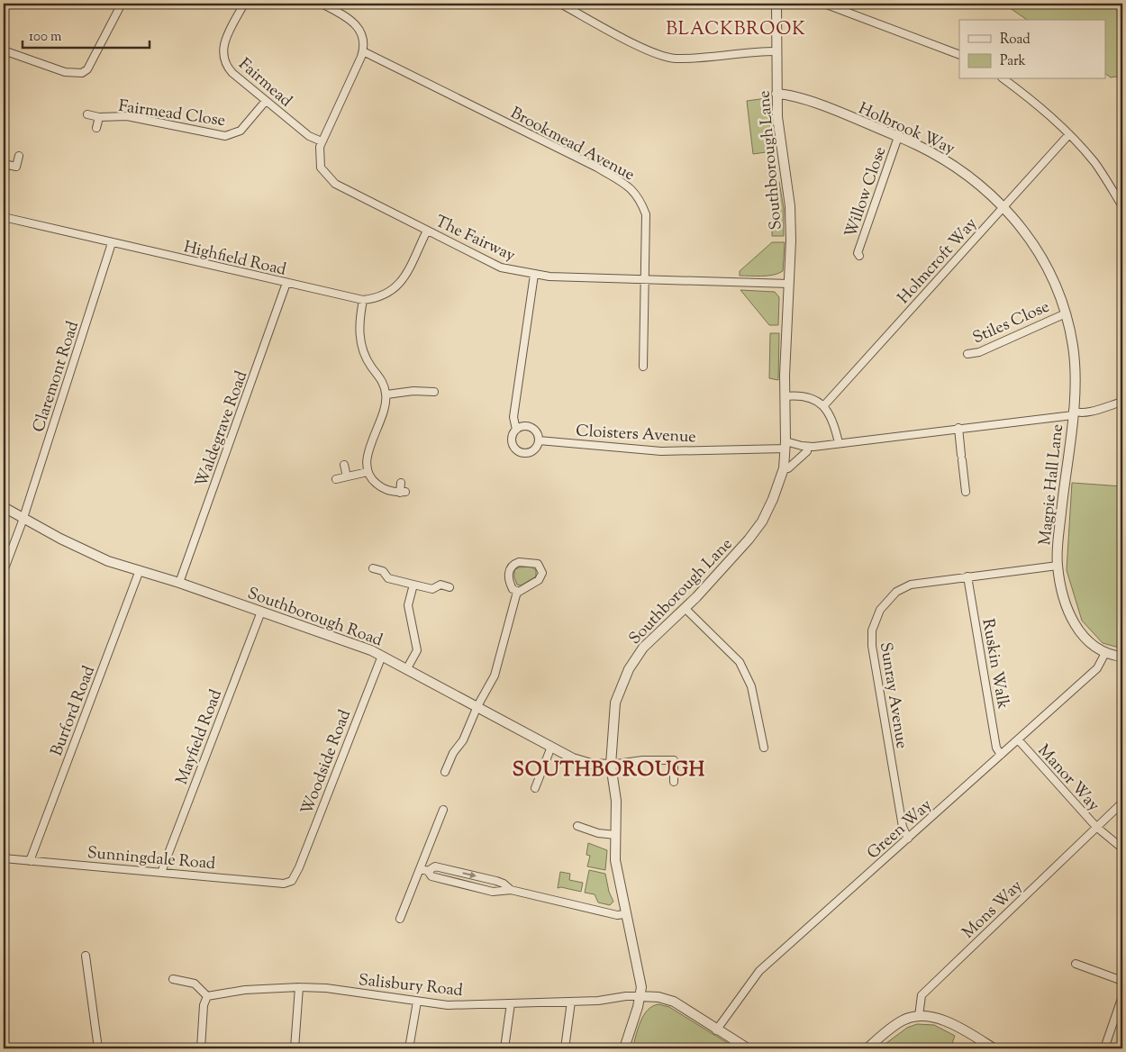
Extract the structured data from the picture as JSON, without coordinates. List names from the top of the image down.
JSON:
{
  "streets": {
    "street": [
      "Fairmead",
      "Fairmead Close",
      "Holbrook Way",
      "Brookmead Avenue",
      "Southborough Lane",
      "Willow Close",
      "The Fairway",
      "Highfield Road",
      "Holmcroft Way",
      "Stiles Close",
      "Claremont Road",
      "Waldegrave Road",
      "Cloisters Avenue",
      "Magpie Hall Lane",
      "Southborough Road",
      "Ruskin Walk",
      "Sunray Avenue",
      "Burford Road",
      "Mayfield Road",
      "Woodside Road",
      "Manor Way",
      "Green Way",
      "Sunningdale Road",
      "Mons Way",
      "Salisbury Road"
    ]
  },
  "crossings": [
    ["Fairmead", "Fairmead Close"],
    ["Fairmead", "The Fairway"],
    ["Holbrook Way", "Southborough Lane"],
    ["Holbrook Way", "Willow Close"],
    ["Holbrook Way", "Holmcroft Way"],
    ["Holbrook Way", "Stiles Close"],
    ["Holbrook Way", "Magpie Hall Lane"],
    ["Brookmead Avenue", "The Fairway"],
    ["Southborough Lane", "The Fairway"],
    ["Southborough Lane", "Cloisters Avenue"],
    ["Southborough Lane", "Magpie Hall Lane"],
    ["Southborough Lane", "Southborough Road"],
    ["Southborough Lane", "Salisbury Road"],
    ["The Fairway", "Highfield Road"],
    ["Highfield Road", "Claremont Road"],
    ["Highfield Road", "Waldegrave Road"],
    ["Claremont Road", "Southborough Road"],
    ["Waldegrave Road", "Southborough Road"],
    ["Cloisters Avenue", "Magpie Hall Lane"],
    ["Magpie Hall Lane", "Sunray Avenue"],
    ["Magpie Hall Lane", "Green Way"],
    ["Southborough Road", "Burford Road"],
    ["Southborough Road", "Mayfield Road"],
    ["Southborough Road", "Woodside Road"],
    ["Ruskin Walk", "Sunray Avenue"],
    ["Ruskin Walk", "Green Way"],
    ["Sunray Avenue", "Green Way"],
    ["Burford Road", "Sunningdale Road"],
    ["Mayfield Road", "Sunningdale Road"],
    ["Woodside Road", "Sunningdale Road"],
    ["Manor Way", "Green Way"],
    ["Manor Way", "Mons Way"]
  ],
  "districts": ["BLACKBROOK", "SOUTHBOROUGH"],
  "legend": ["Road", "Park"],
  "scale_bar": "100 m"
}
